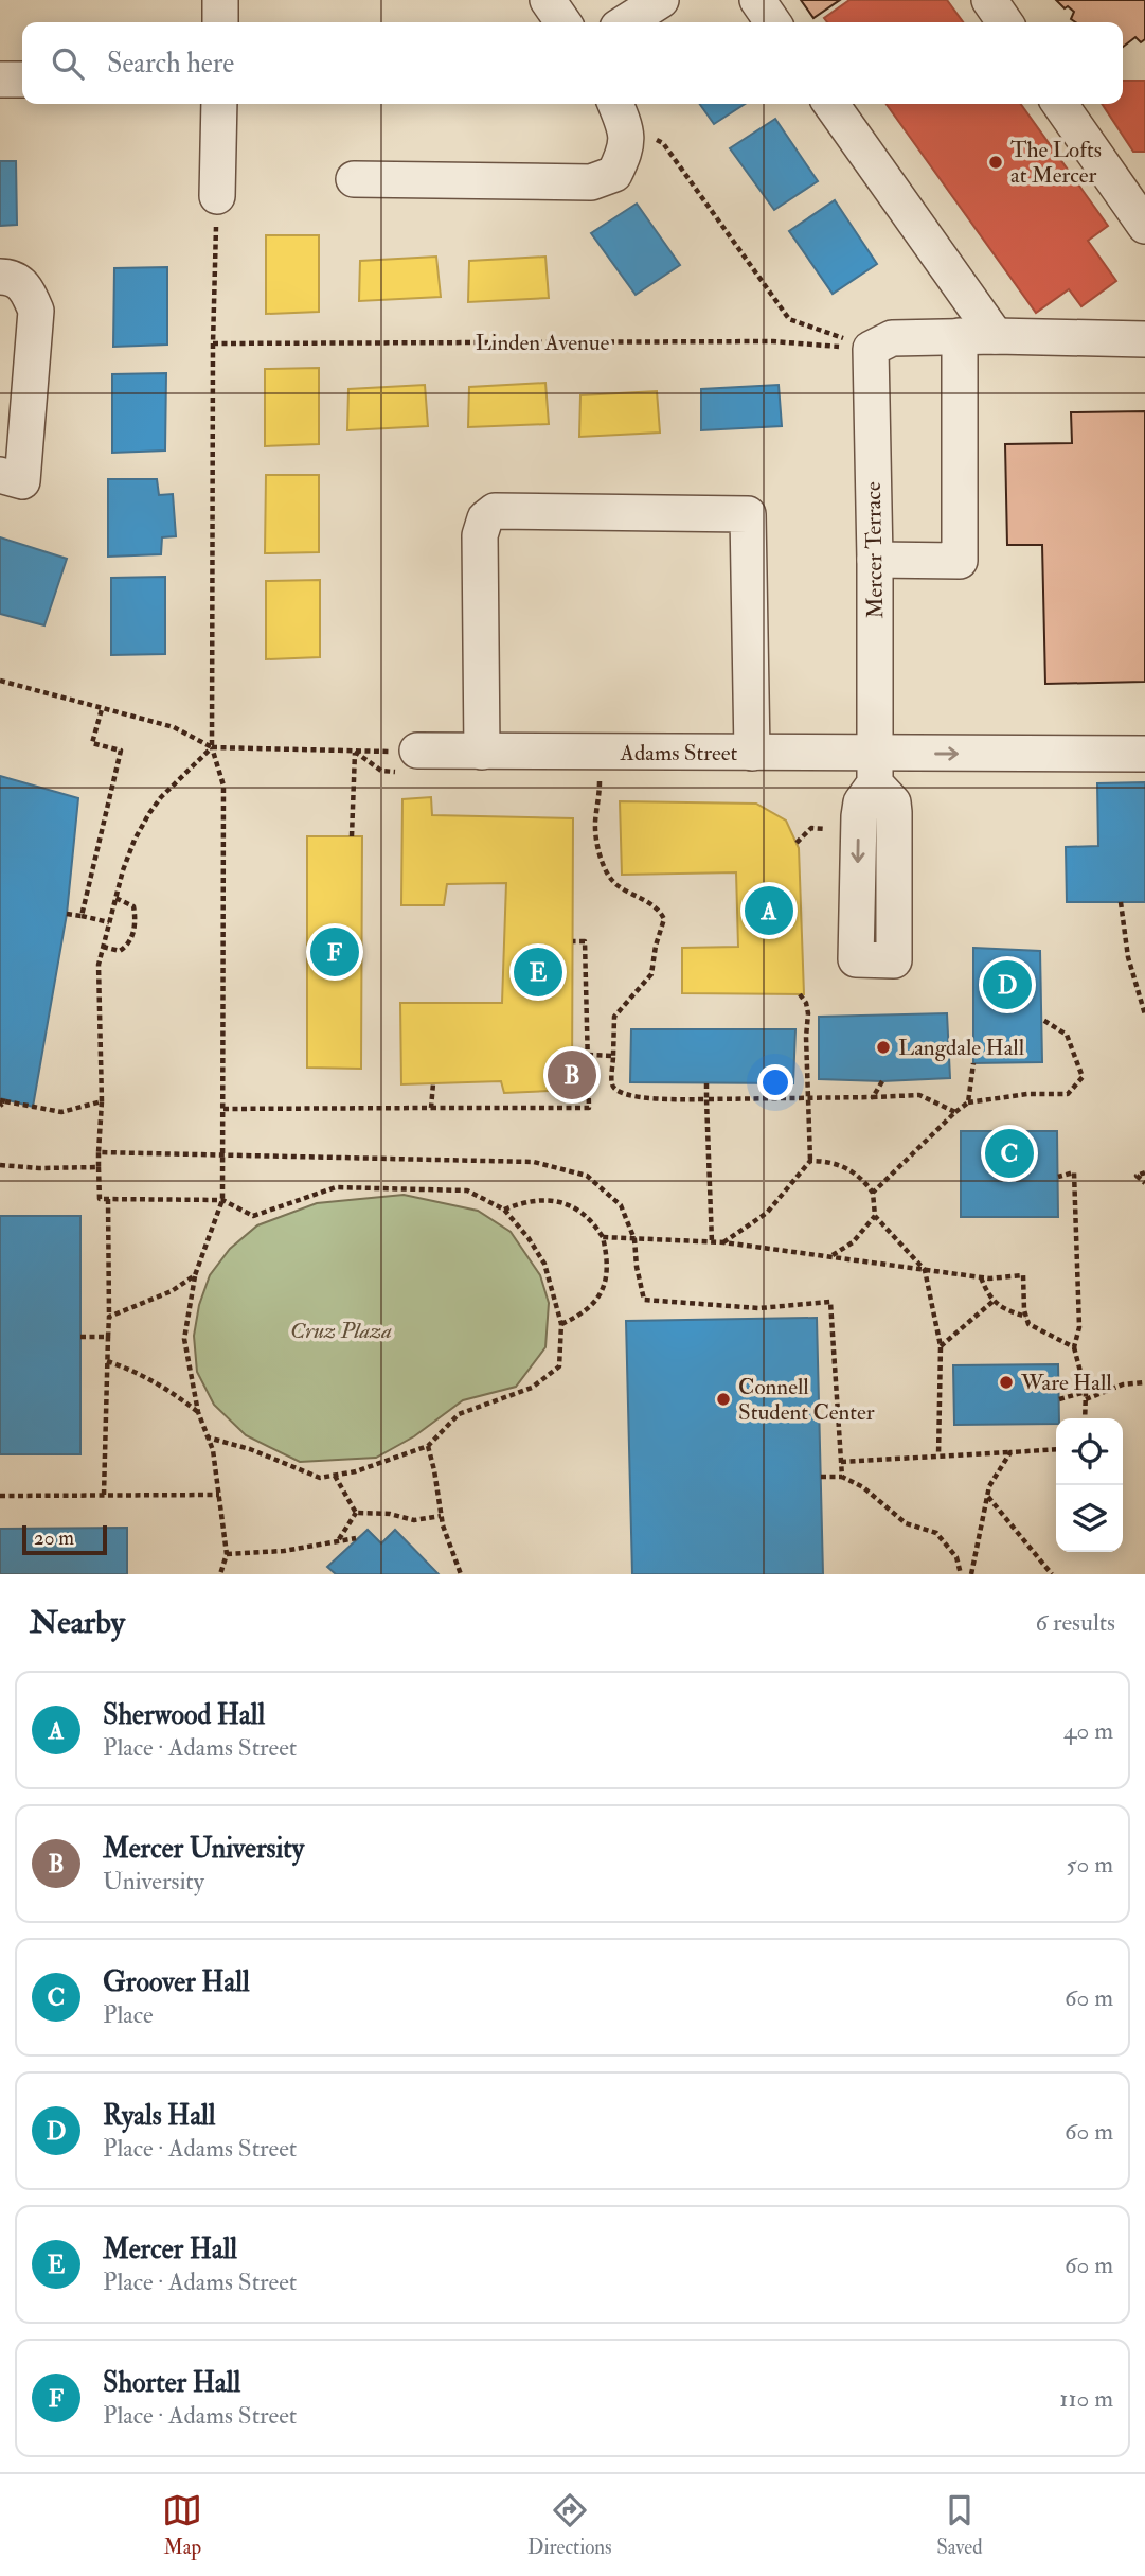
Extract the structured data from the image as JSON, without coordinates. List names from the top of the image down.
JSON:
{
  "streets": {
    "street": ["Mercer Terrace", "Adams Street"],
    "path": ["Linden Avenue"]
  },
  "crossings": [
    ["Linden Avenue", "Mercer Terrace"],
    ["Mercer Terrace", "Adams Street"]
  ],
  "one_way": ["Adams Street"],
  "parks": ["Cruz Plaza"],
  "places": [
    "The Lofts at Mercer",
    "Langdale Hall",
    "Ware Hall",
    "Connell Student Center"
  ],
  "scale_bar": "20 m",
  "page": {
    "search": "Search here",
    "pins": [
      "A",
      "F",
      "E",
      "D",
      "B",
      "C"
    ],
    "scale": "20 m",
    "heading": ["Nearby", "6 results"],
    "list": [
      {
        "mark": "A",
        "name": "Sherwood Hall",
        "note": "Place · Adams Street",
        "value": "40 m"
      },
      {
        "mark": "B",
        "name": "Mercer University",
        "note": "University",
        "value": "50 m"
      },
      {
        "mark": "C",
        "name": "Groover Hall",
        "note": "Place",
        "value": "60 m"
      },
      {
        "mark": "D",
        "name": "Ryals Hall",
        "note": "Place · Adams Street",
        "value": "60 m"
      },
      {
        "mark": "E",
        "name": "Mercer Hall",
        "note": "Place · Adams Street",
        "value": "60 m"
      },
      {
        "mark": "F",
        "name": "Shorter Hall",
        "note": "Place · Adams Street",
        "value": "110 m"
      }
    ],
    "nav": ["Map", "Directions", "Saved"]
  }
}
